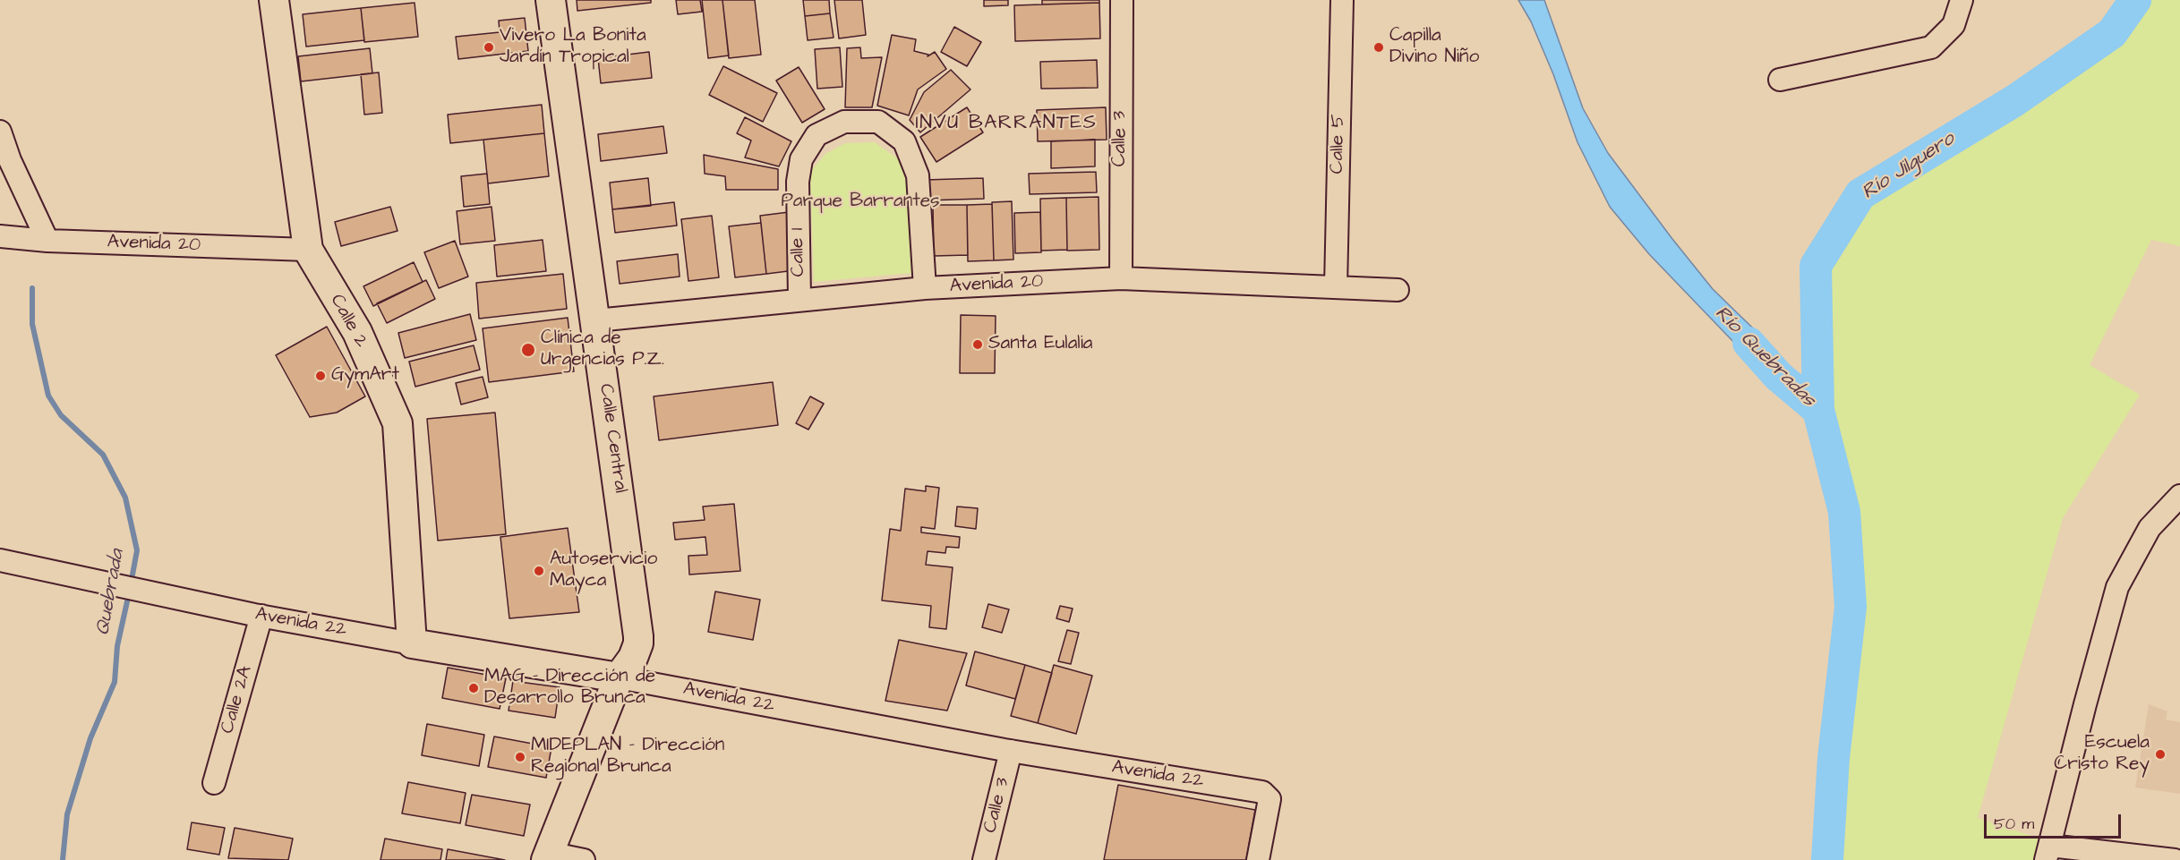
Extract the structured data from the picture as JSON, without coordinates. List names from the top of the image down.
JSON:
{
  "streets": {
    "main road": ["Calle 2", "Calle Central", "Avenida 22"],
    "street": [
      "Calle 3",
      "Calle 5",
      "Avenida 20",
      "Calle 1",
      "Calle 2A"
    ]
  },
  "crossings": [
    ["Calle 3", "Avenida 20"],
    ["Calle 3", "Avenida 22"],
    ["Calle 5", "Avenida 20"],
    ["Avenida 20", "Calle 1"],
    ["Avenida 20", "Calle 2"],
    ["Avenida 20", "Calle Central"],
    ["Calle 2", "Avenida 22"],
    ["Calle Central", "Avenida 22"],
    ["Avenida 22", "Calle 2A"]
  ],
  "districts": ["INVU BARRANTES"],
  "water": ["Río Jilguero", "Río Quebradas", "Quebrada"],
  "parks": ["Parque Barrantes"],
  "places": [
    "Vivero La Bonita Jardín Tropical",
    "Capilla Divino Niño",
    "Santa Eulalia",
    "Clínica de Urgencias P.Z.",
    "GymArt",
    "Autoservicio Mayca",
    "MAG - Dirección de Desarrollo Brunca",
    "Escuela Cristo Rey",
    "MIDEPLAN - Dirección Regional Brunca"
  ],
  "scale_bar": "50 m"
}
